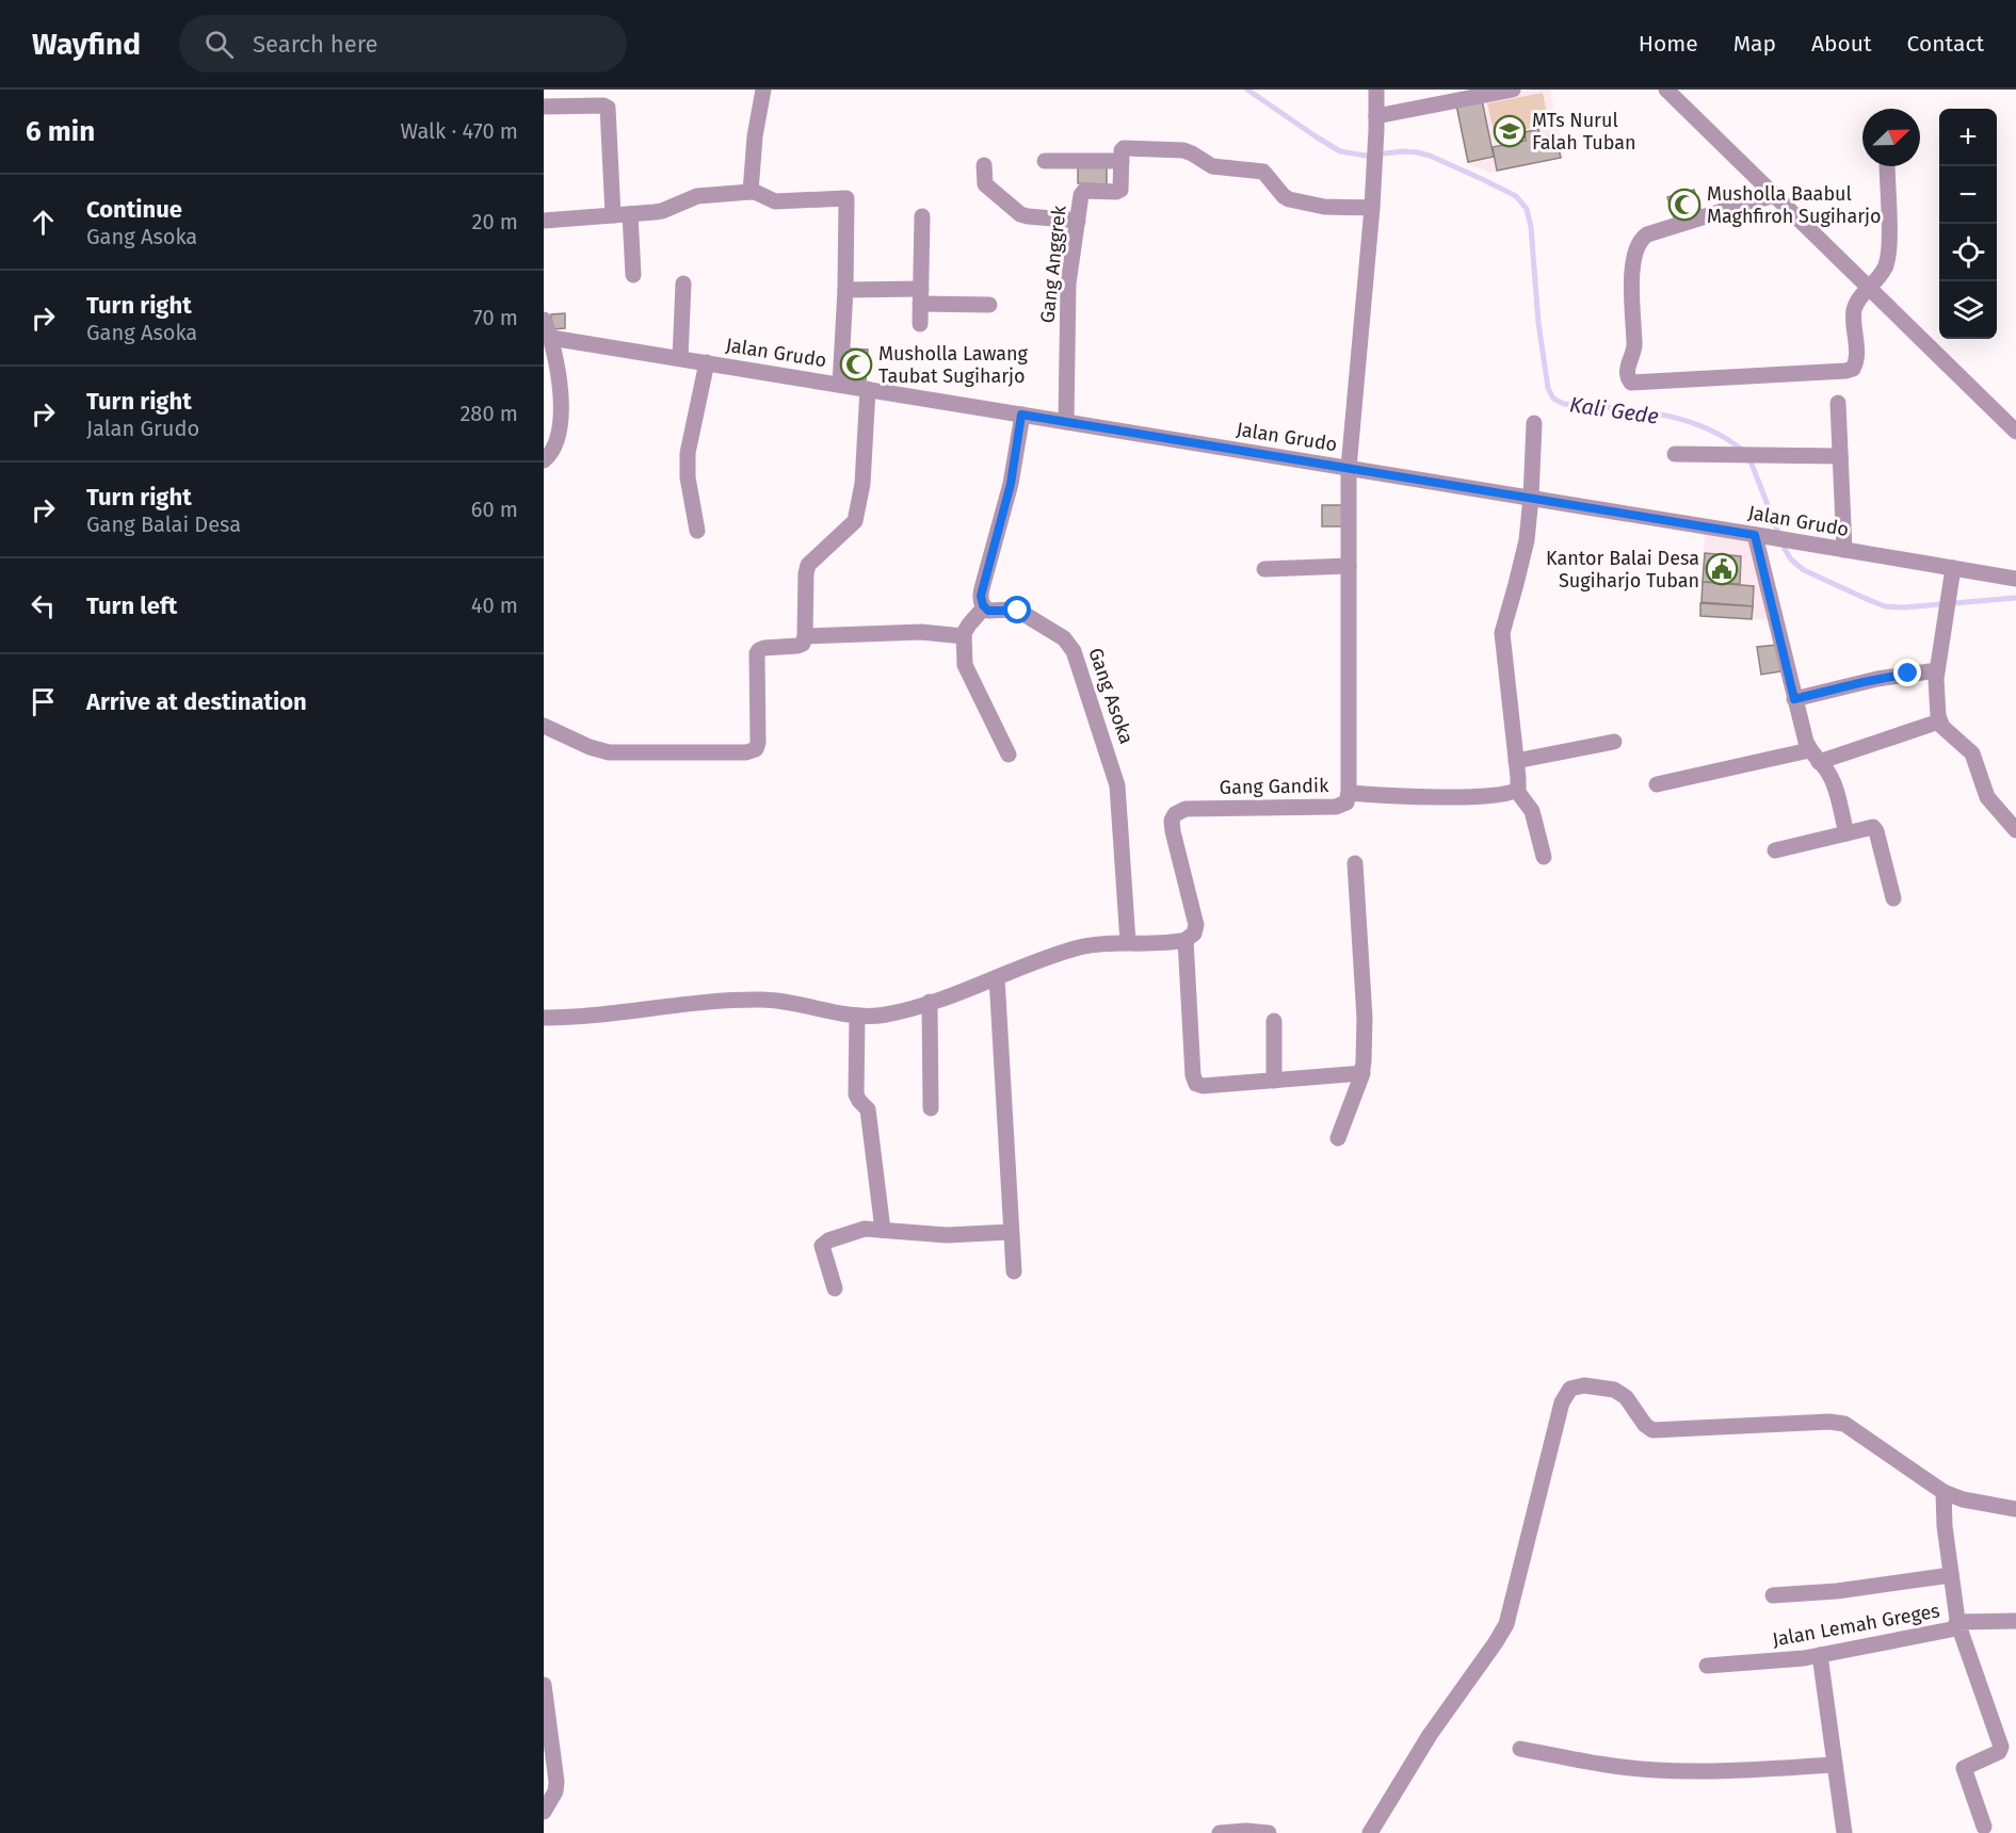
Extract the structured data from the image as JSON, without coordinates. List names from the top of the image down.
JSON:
{
  "streets": {
    "street": [
      "Gang Anggrek",
      "Jalan Grudo",
      "Gang Asoka",
      "Gang Gandik",
      "Jalan Lemah Greges"
    ]
  },
  "crossings": [
    ["Gang Anggrek", "Jalan Grudo"],
    ["Jalan Grudo", "Gang Gandik"]
  ],
  "water": ["Kali Gede"],
  "places": {
    "school or university": ["MTs Nurul Falah Tuban"],
    "mosque": ["Musholla Baabul Maghfiroh Sugiharjo", "Musholla Lawang Taubat Sugiharjo"],
    "public building": ["Kantor Balai Desa Sugiharjo Tuban"]
  },
  "north": "top right",
  "page": {
    "header": "Wayfind",
    "search": "Search here",
    "nav": [
      "Home",
      "Map",
      "About",
      "Contact"
    ],
    "heading": ["6 min", "Walk · 470 m"],
    "map_buttons": ["+", "−"],
    "list": [
      ["Continue", "Gang Asoka", "20 m"],
      ["Turn right", "Gang Asoka", "70 m"],
      ["Turn right", "Jalan Grudo", "280 m"],
      ["Turn right", "Gang Balai Desa", "60 m"],
      ["Turn left", "40 m"],
      "Arrive at destination"
    ]
  }
}
